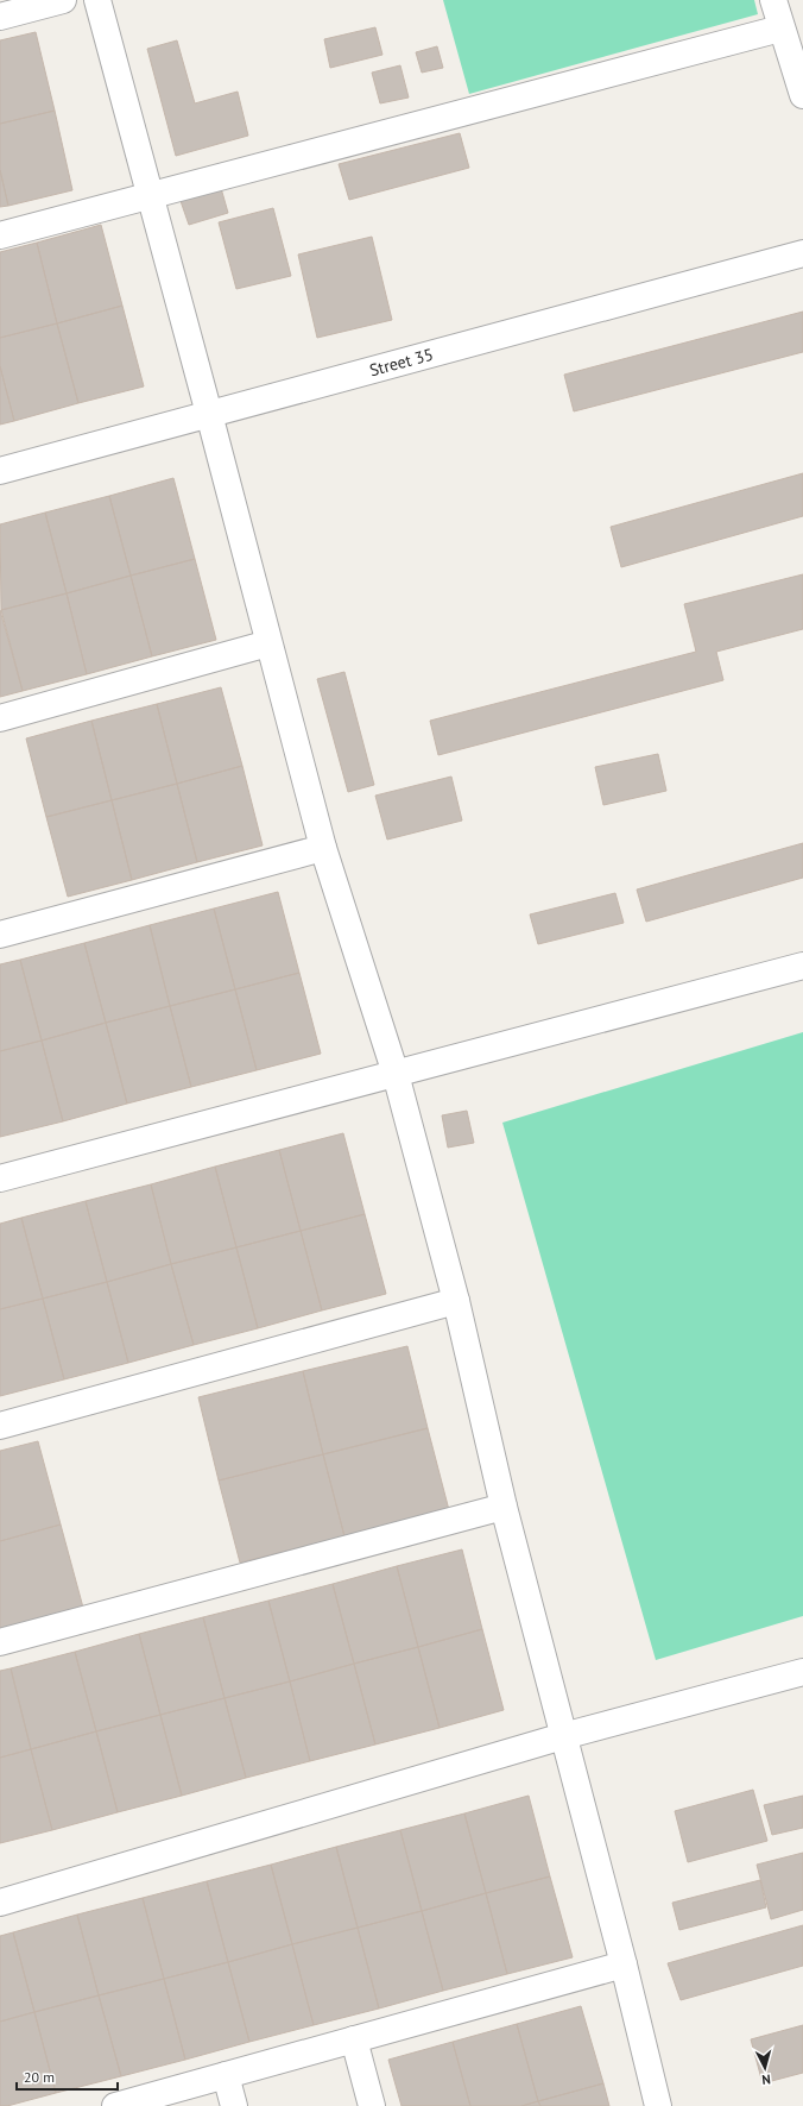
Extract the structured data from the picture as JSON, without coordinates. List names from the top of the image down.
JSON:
{
  "streets": {
    "street": ["Street 35"]
  },
  "scale_bar": "20 m",
  "north": "bottom"
}
